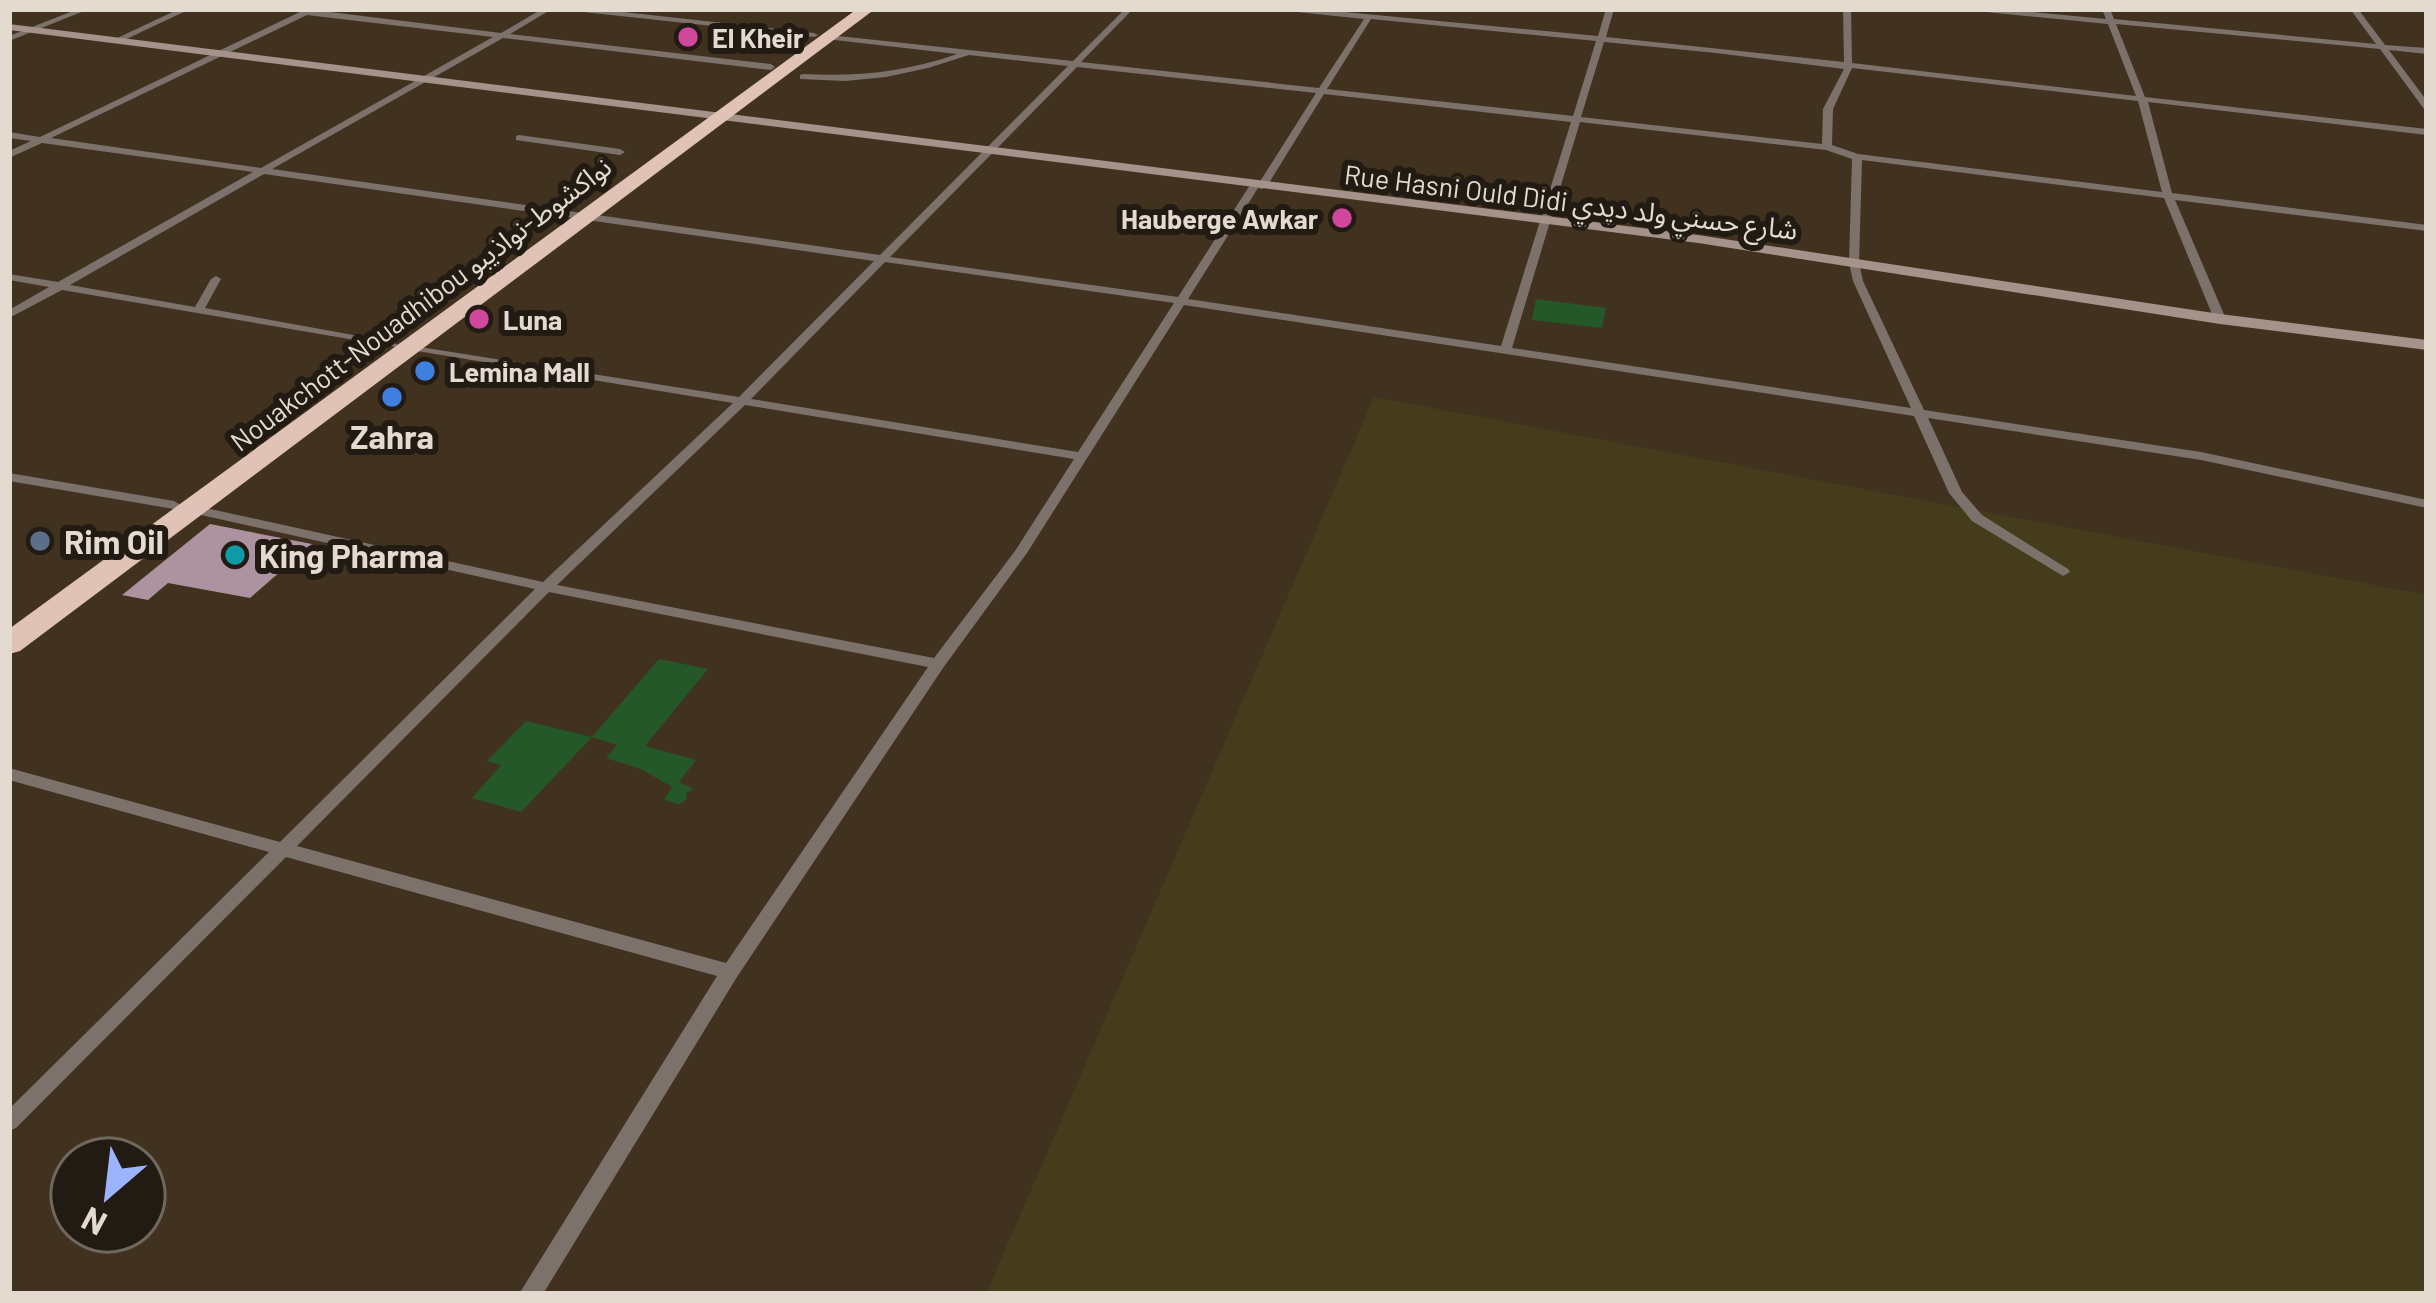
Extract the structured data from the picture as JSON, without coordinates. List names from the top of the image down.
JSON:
{
  "streets": {
    "highway": ["Nouakchott-Nouadhibou نواكشوط-نواذيبو"],
    "street": ["Rue Hasni Ould Didi شارع حسني ولد ديدي"]
  },
  "crossings": [
    ["Rue Hasni Ould Didi شارع حسني ولد ديدي", "Nouakchott-Nouadhibou نواكشوط-نواذيبو"]
  ],
  "places": [
    "El Kheir",
    "Hauberge Awkar",
    "Luna",
    "Lemina Mall",
    "Zahra",
    "Rim Oil",
    "King Pharma"
  ],
  "north": "bottom left"
}
